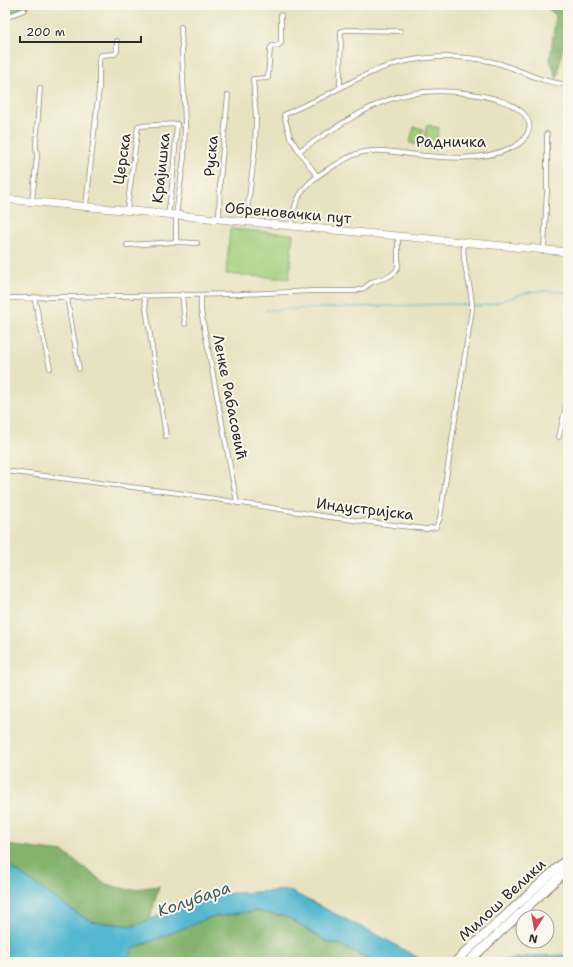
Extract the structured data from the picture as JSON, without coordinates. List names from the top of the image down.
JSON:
{
  "streets": {
    "highway": ["Милош Велики"],
    "main road": ["Обреновачки пут"],
    "street": [
      "Радничка",
      "Руска",
      "Церска",
      "Крајишка",
      "Ленке Рабасовић",
      "Индустријска"
    ]
  },
  "crossings": [
    ["Радничка", "Обреновачки пут"],
    ["Руска", "Обреновачки пут"],
    ["Церска", "Крајишка"],
    ["Церска", "Обреновачки пут"],
    ["Крајишка", "Обреновачки пут"],
    ["Обреновачки пут", "Индустријска"],
    ["Ленке Рабасовић", "Индустријска"]
  ],
  "water": ["Колубара"],
  "scale_bar": "200 m",
  "north": "bottom"
}
